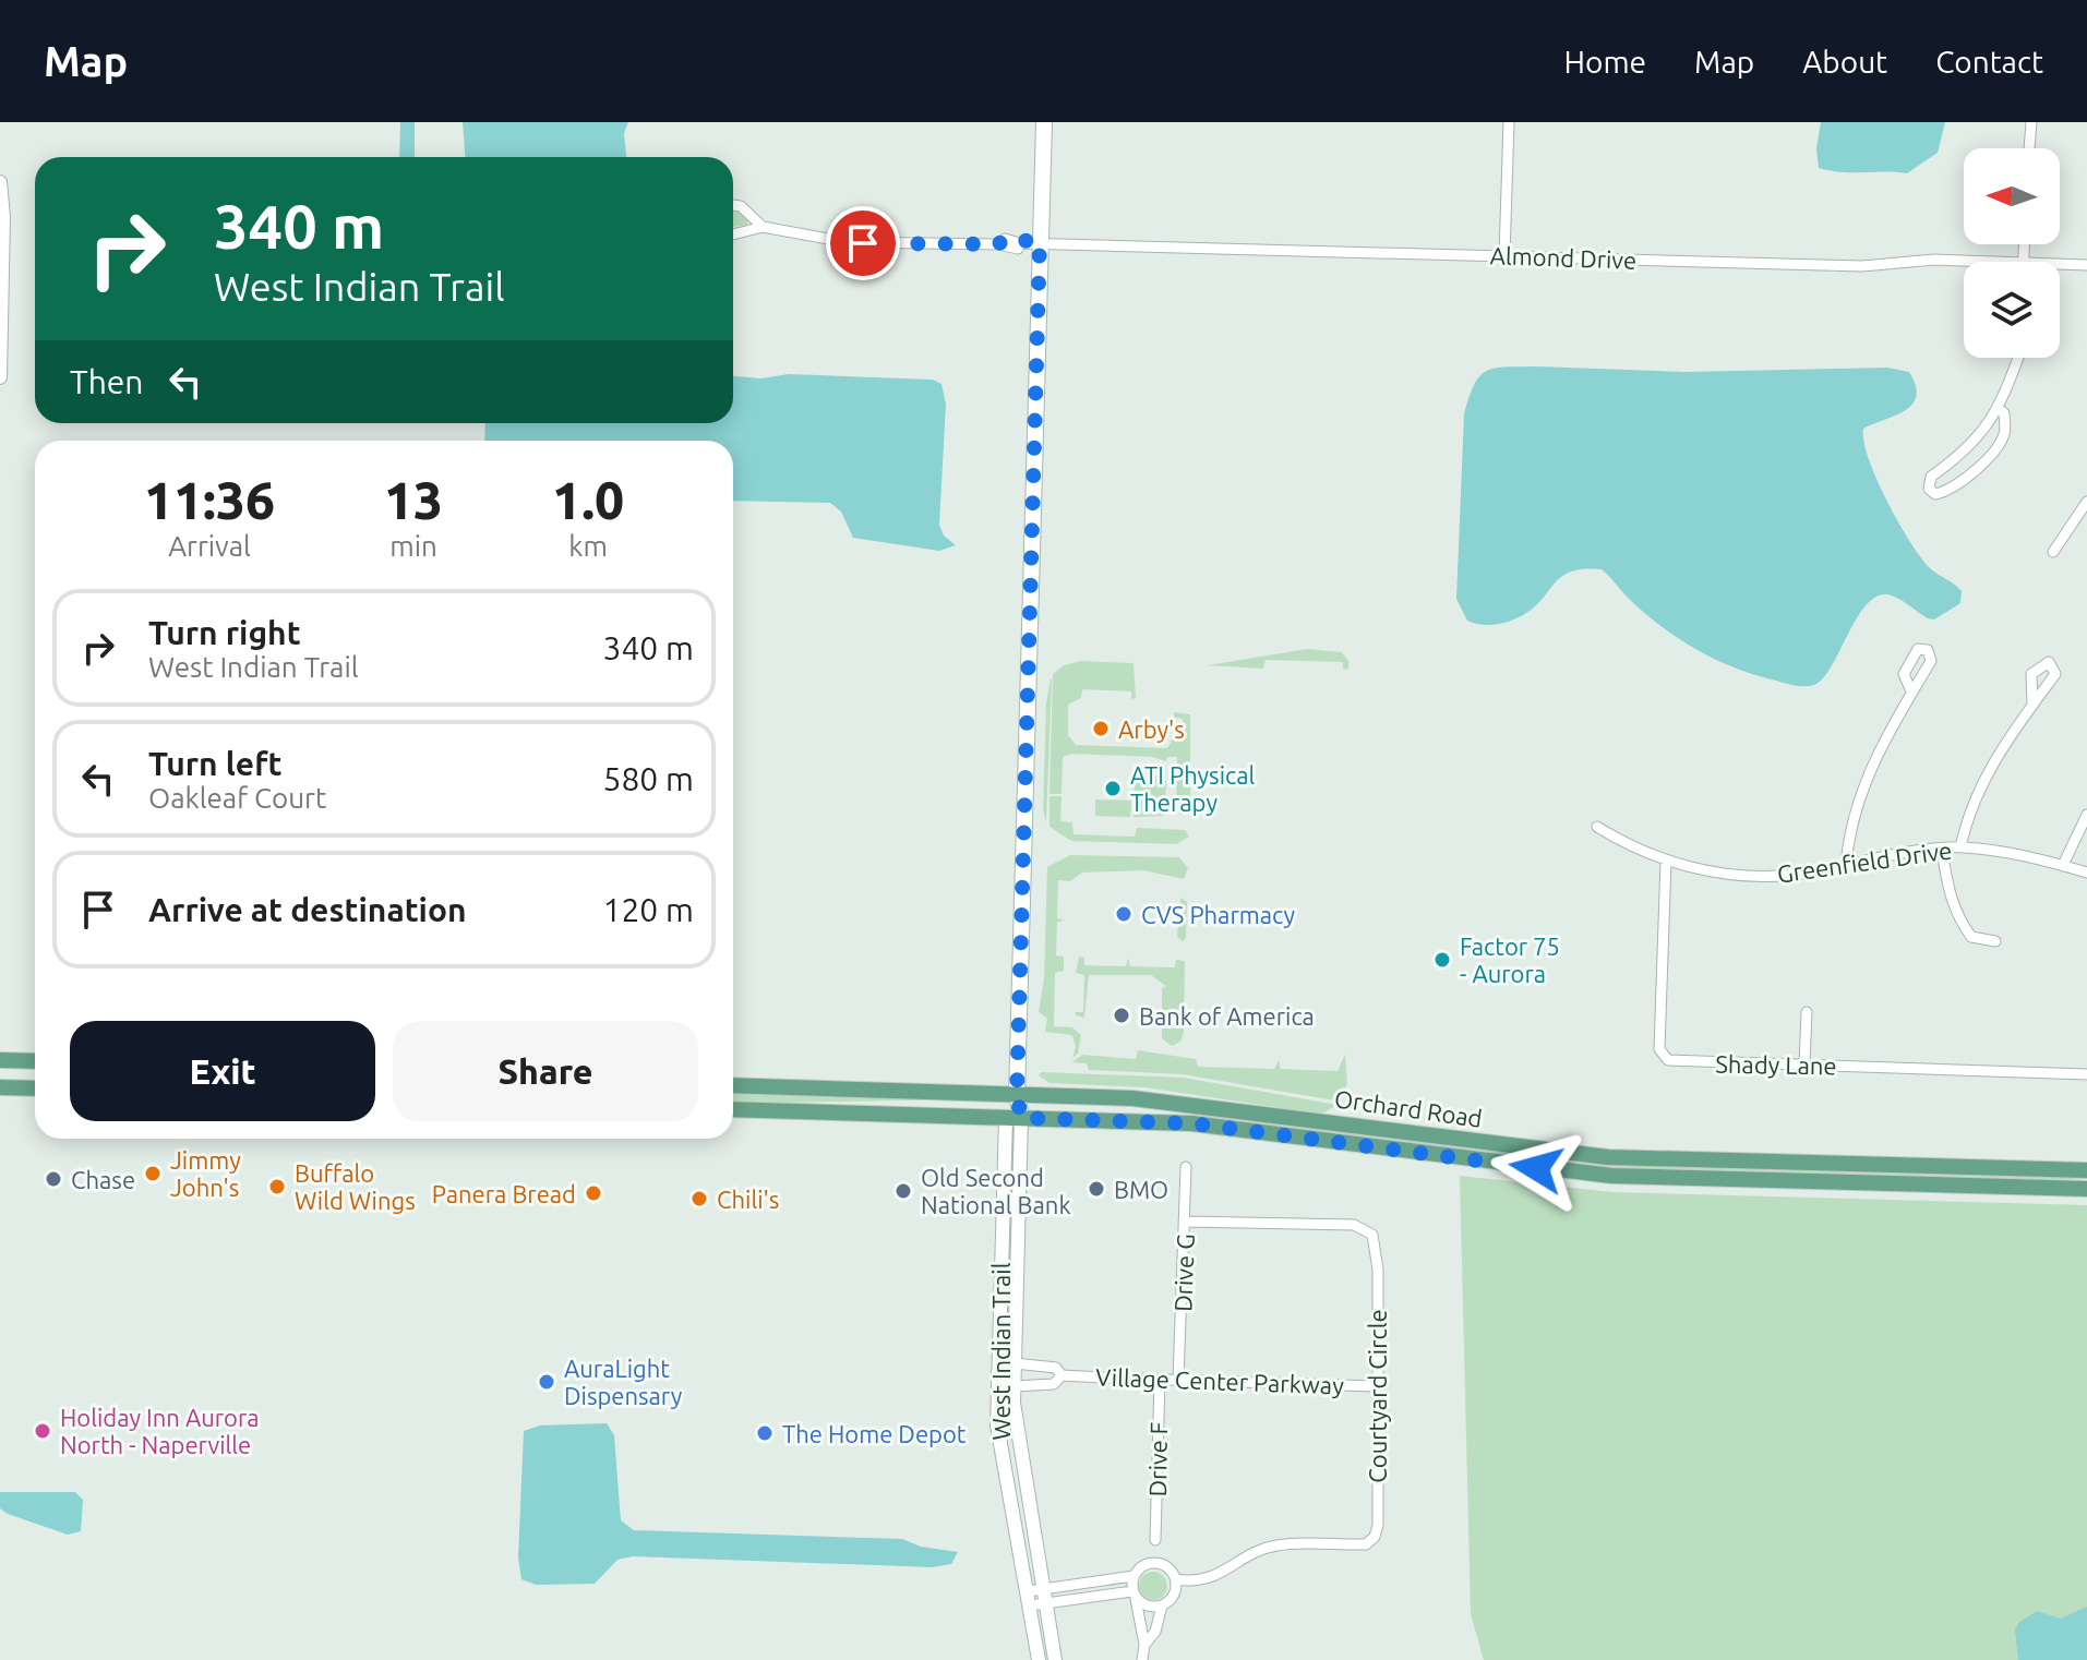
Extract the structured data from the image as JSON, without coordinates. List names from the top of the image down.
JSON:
{
  "streets": {
    "main road": ["Orchard Road", "West Indian Trail"],
    "street": [
      "Almond Drive",
      "Greenfield Drive",
      "Shady Lane",
      "Drive G",
      "Village Center Parkway",
      "Courtyard Circle",
      "Drive F"
    ]
  },
  "crossings": [
    ["Almond Drive", "West Indian Trail"],
    ["Greenfield Drive", "Shady Lane"],
    ["Orchard Road", "West Indian Trail"],
    ["Drive G", "Village Center Parkway"],
    ["Drive G", "Courtyard Circle"],
    ["West Indian Trail", "Village Center Parkway"],
    ["Village Center Parkway", "Courtyard Circle"],
    ["Village Center Parkway", "Drive F"]
  ],
  "places": [
    "Arby's",
    "ATI Physical Therapy",
    "CVS Pharmacy",
    "Factor 75 - Aurora",
    "Bank of America",
    "Jimmy John's",
    "Chase",
    "Buffalo Wild Wings",
    "BMO",
    "Old Second National Bank",
    "Panera Bread",
    "Chili's",
    "AuraLight Dispensary",
    "Holiday Inn Aurora North - Naperville",
    "The Home Depot"
  ],
  "north": "left",
  "page": {
    "header": "Map",
    "nav": [
      "Home",
      "Map",
      "About",
      "Contact"
    ],
    "turn": ["340 m", "West Indian Trail"],
    "then": "Then",
    "eta": [
      "11:36",
      "Arrival",
      "13",
      "min",
      "1.0",
      "km"
    ],
    "list": [
      {
        "name": "Turn right",
        "note": "West Indian Trail",
        "value": "340 m"
      },
      {
        "name": "Turn left",
        "note": "Oakleaf Court",
        "value": "580 m"
      },
      {
        "name": "Arrive at destination",
        "value": "120 m"
      }
    ],
    "buttons": ["Exit", "Share"]
  }
}
